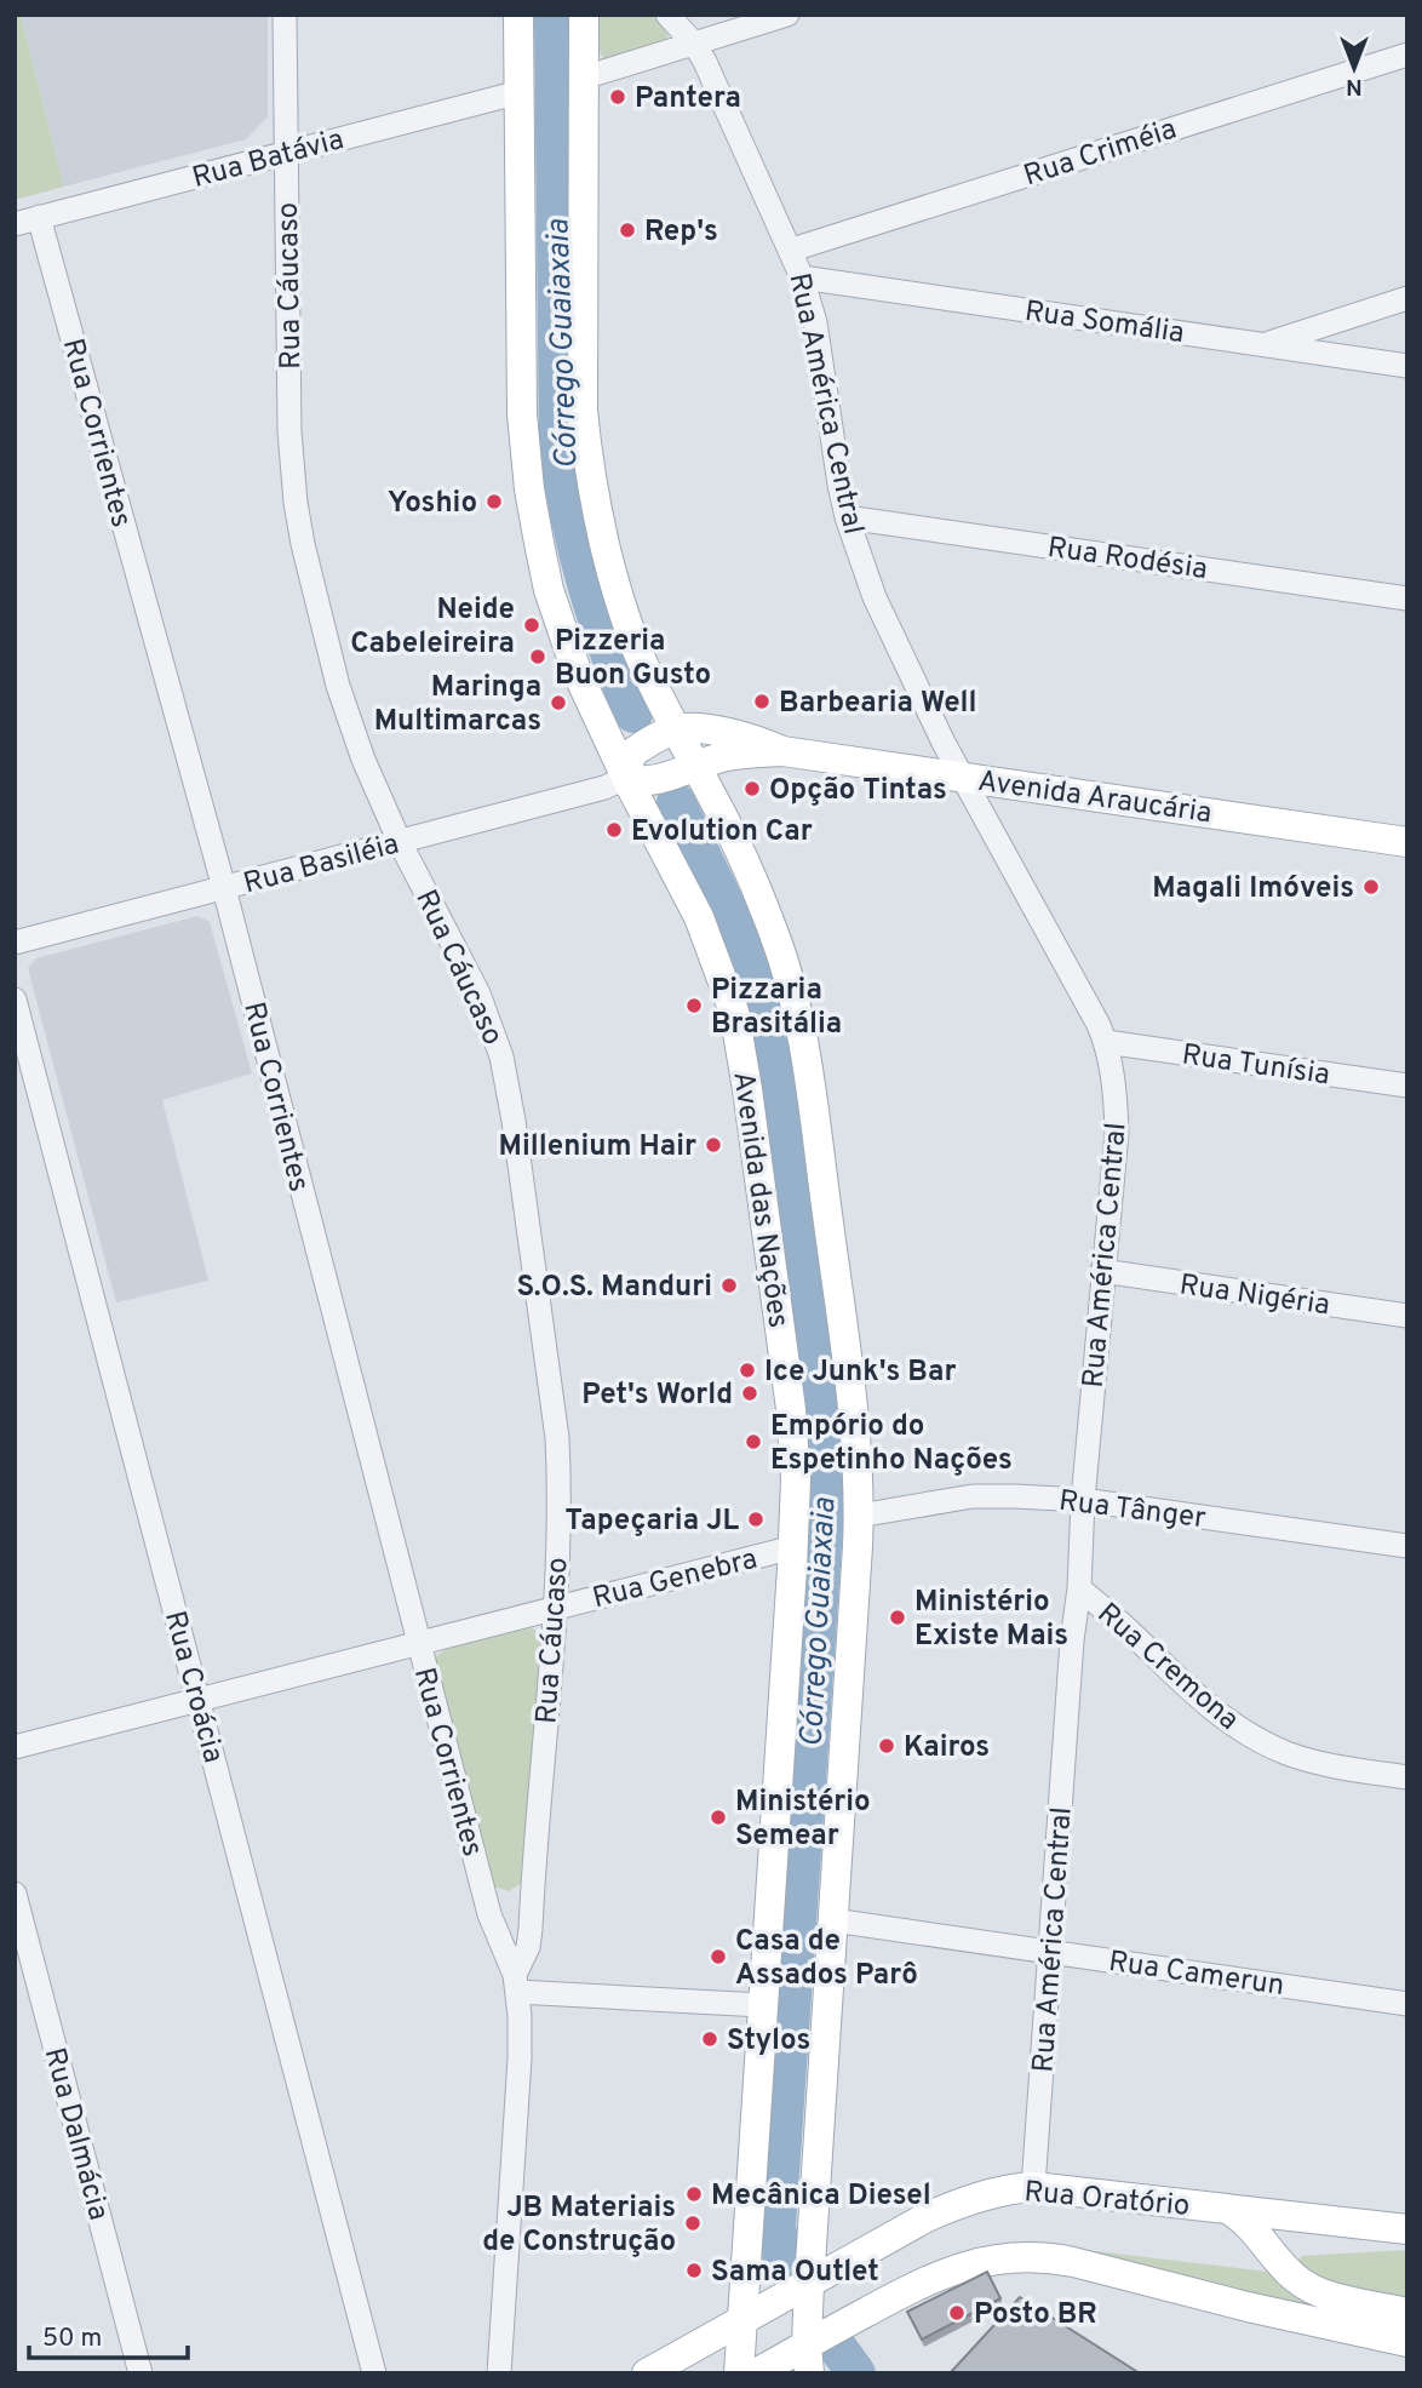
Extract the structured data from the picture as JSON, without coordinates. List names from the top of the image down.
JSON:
{
  "streets": {
    "main road": ["Avenida Araucária", "Avenida das Nações", "Rua Oratório"],
    "street": [
      "Rua Criméia",
      "Rua Batávia",
      "Rua Cáucaso",
      "Rua Somália",
      "Rua América Central",
      "Rua Corrientes",
      "Rua Rodésia",
      "Rua Basiléia",
      "Rua Tunísia",
      "Rua Nigéria",
      "Rua Tânger",
      "Rua Genebra",
      "Rua Cremona",
      "Rua Croácia",
      "Rua Camerun",
      "Rua Dalmácia"
    ]
  },
  "crossings": [
    ["Rua Criméia", "Rua América Central"],
    ["Rua Batávia", "Rua Cáucaso"],
    ["Rua Batávia", "Rua Corrientes"],
    ["Rua Batávia", "Avenida das Nações"],
    ["Rua Cáucaso", "Rua Corrientes"],
    ["Rua Cáucaso", "Rua Basiléia"],
    ["Rua Cáucaso", "Rua Genebra"],
    ["Rua Somália", "Rua América Central"],
    ["Rua América Central", "Rua Rodésia"],
    ["Rua América Central", "Avenida Araucária"],
    ["Rua América Central", "Rua Tunísia"],
    ["Rua América Central", "Rua Nigéria"],
    ["Rua América Central", "Rua Tânger"],
    ["Rua América Central", "Rua Cremona"],
    ["Rua América Central", "Rua Camerun"],
    ["Rua América Central", "Rua Oratório"],
    ["Rua Corrientes", "Rua Basiléia"],
    ["Rua Corrientes", "Rua Genebra"],
    ["Avenida Araucária", "Rua Basiléia"],
    ["Avenida Araucária", "Avenida das Nações"],
    ["Rua Basiléia", "Avenida das Nações"],
    ["Avenida das Nações", "Rua Tânger"],
    ["Avenida das Nações", "Rua Genebra"],
    ["Avenida das Nações", "Rua Camerun"],
    ["Avenida das Nações", "Rua Oratório"],
    ["Rua Genebra", "Rua Croácia"]
  ],
  "water": ["Córrego Guaiaxaia"],
  "places": [
    "Pantera",
    "Rep's",
    "Yoshio",
    "Neide Cabeleireira",
    "Pizzeria Buon Gusto",
    "Barbearia Well",
    "Maringa Multimarcas",
    "Opção Tintas",
    "Evolution Car",
    "Magali Imóveis",
    "Pizzaria Brasitália",
    "Millenium Hair",
    "S.O.S. Manduri",
    "Ice Junk's Bar",
    "Pet's World",
    "Empório do Espetinho Nações",
    "Tapeçaria JL",
    "Ministério Existe Mais",
    "Kairos",
    "Ministério Semear",
    "Casa de Assados Parô",
    "Stylos",
    "Mecânica Diesel",
    "JB Materiais de Construção",
    "Sama Outlet",
    "Posto BR"
  ],
  "scale_bar": "50 m",
  "north": "bottom"
}
